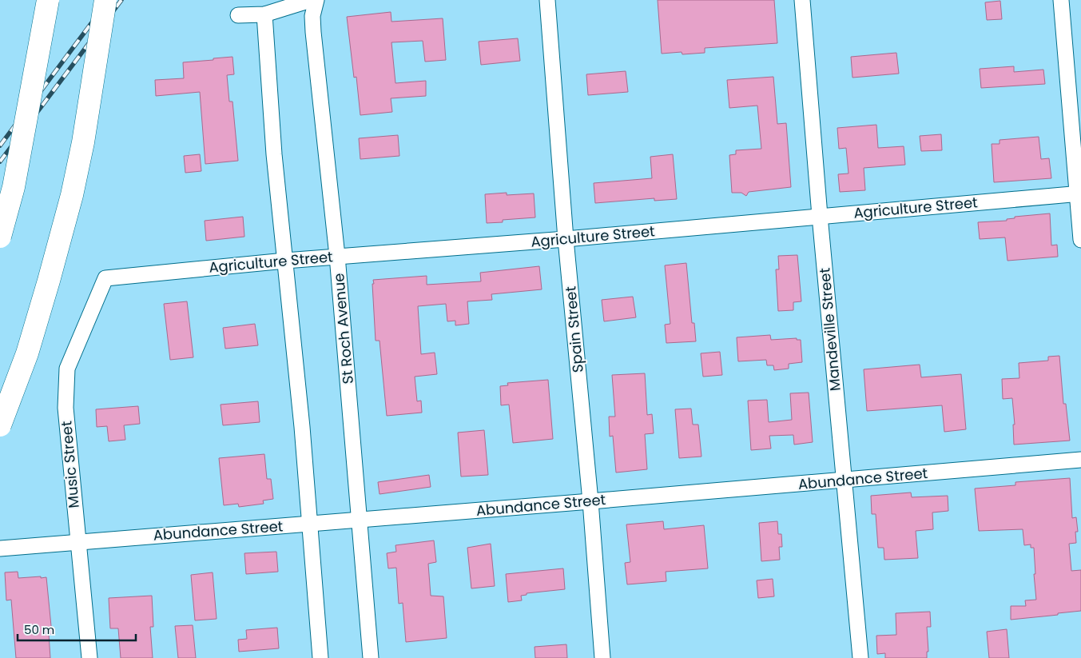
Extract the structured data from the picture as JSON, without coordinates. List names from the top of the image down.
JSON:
{
  "streets": {
    "street": [
      "Agriculture Street",
      "St Roch Avenue",
      "Spain Street",
      "Mandeville Street",
      "Music Street",
      "Abundance Street"
    ]
  },
  "crossings": [
    ["Agriculture Street", "St Roch Avenue"],
    ["Agriculture Street", "Spain Street"],
    ["Agriculture Street", "Mandeville Street"],
    ["Agriculture Street", "Music Street"],
    ["St Roch Avenue", "Abundance Street"],
    ["Spain Street", "Abundance Street"],
    ["Mandeville Street", "Abundance Street"],
    ["Music Street", "Abundance Street"]
  ],
  "scale_bar": "50 m"
}
